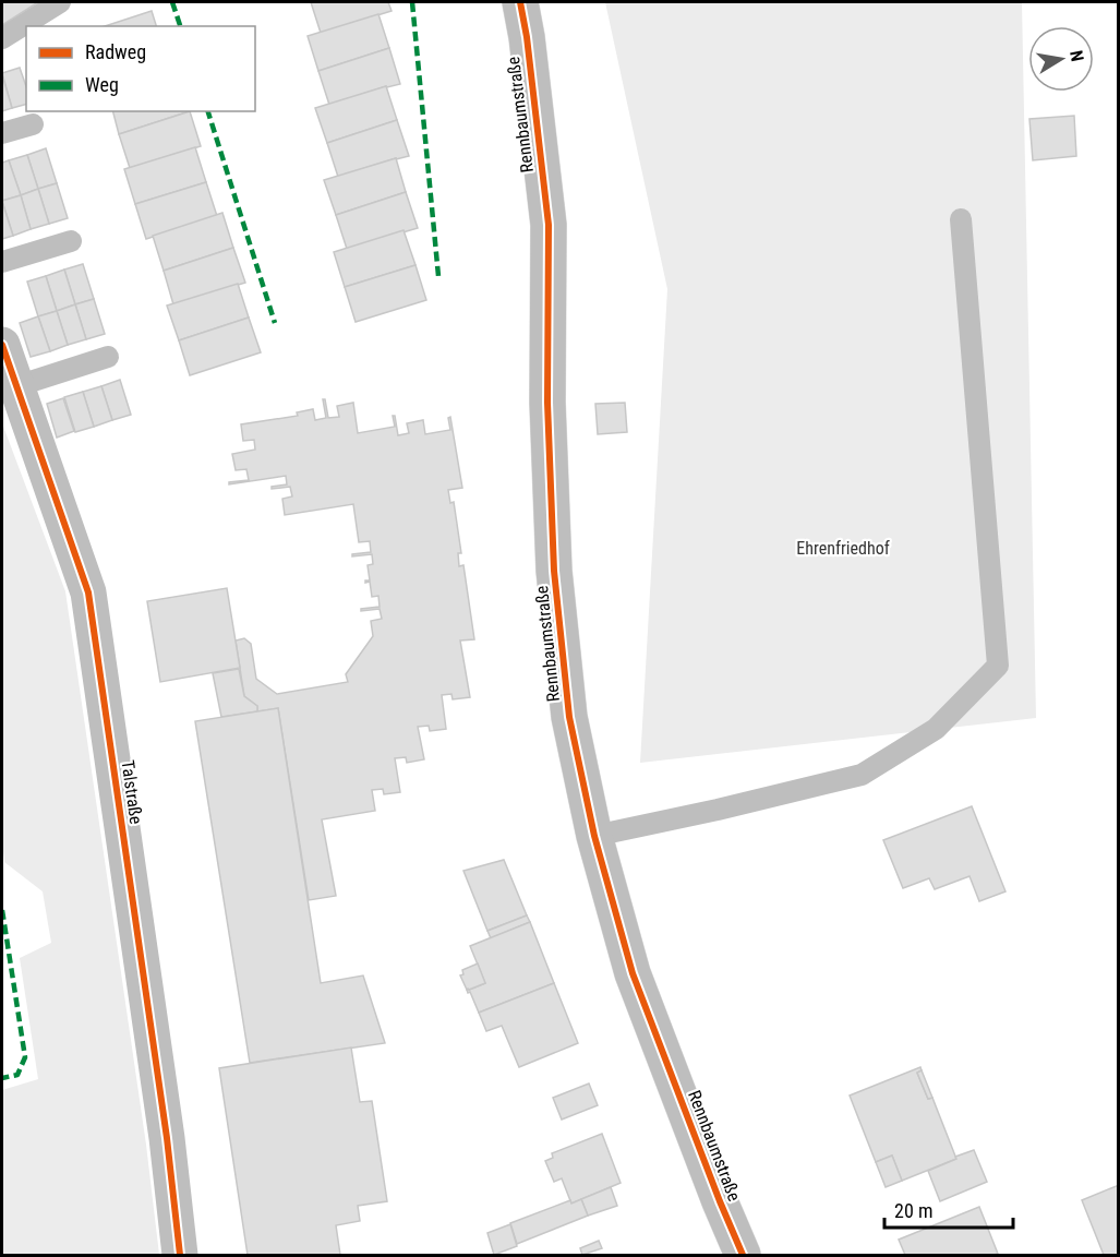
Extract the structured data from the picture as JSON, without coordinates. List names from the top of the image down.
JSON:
{
  "streets": {
    "main road": ["Rennbaumstraße", "Talstraße"]
  },
  "parks": ["Ehrenfriedhof"],
  "legend": ["Radweg", "Weg"],
  "scale_bar": "20 m",
  "north": "right"
}
